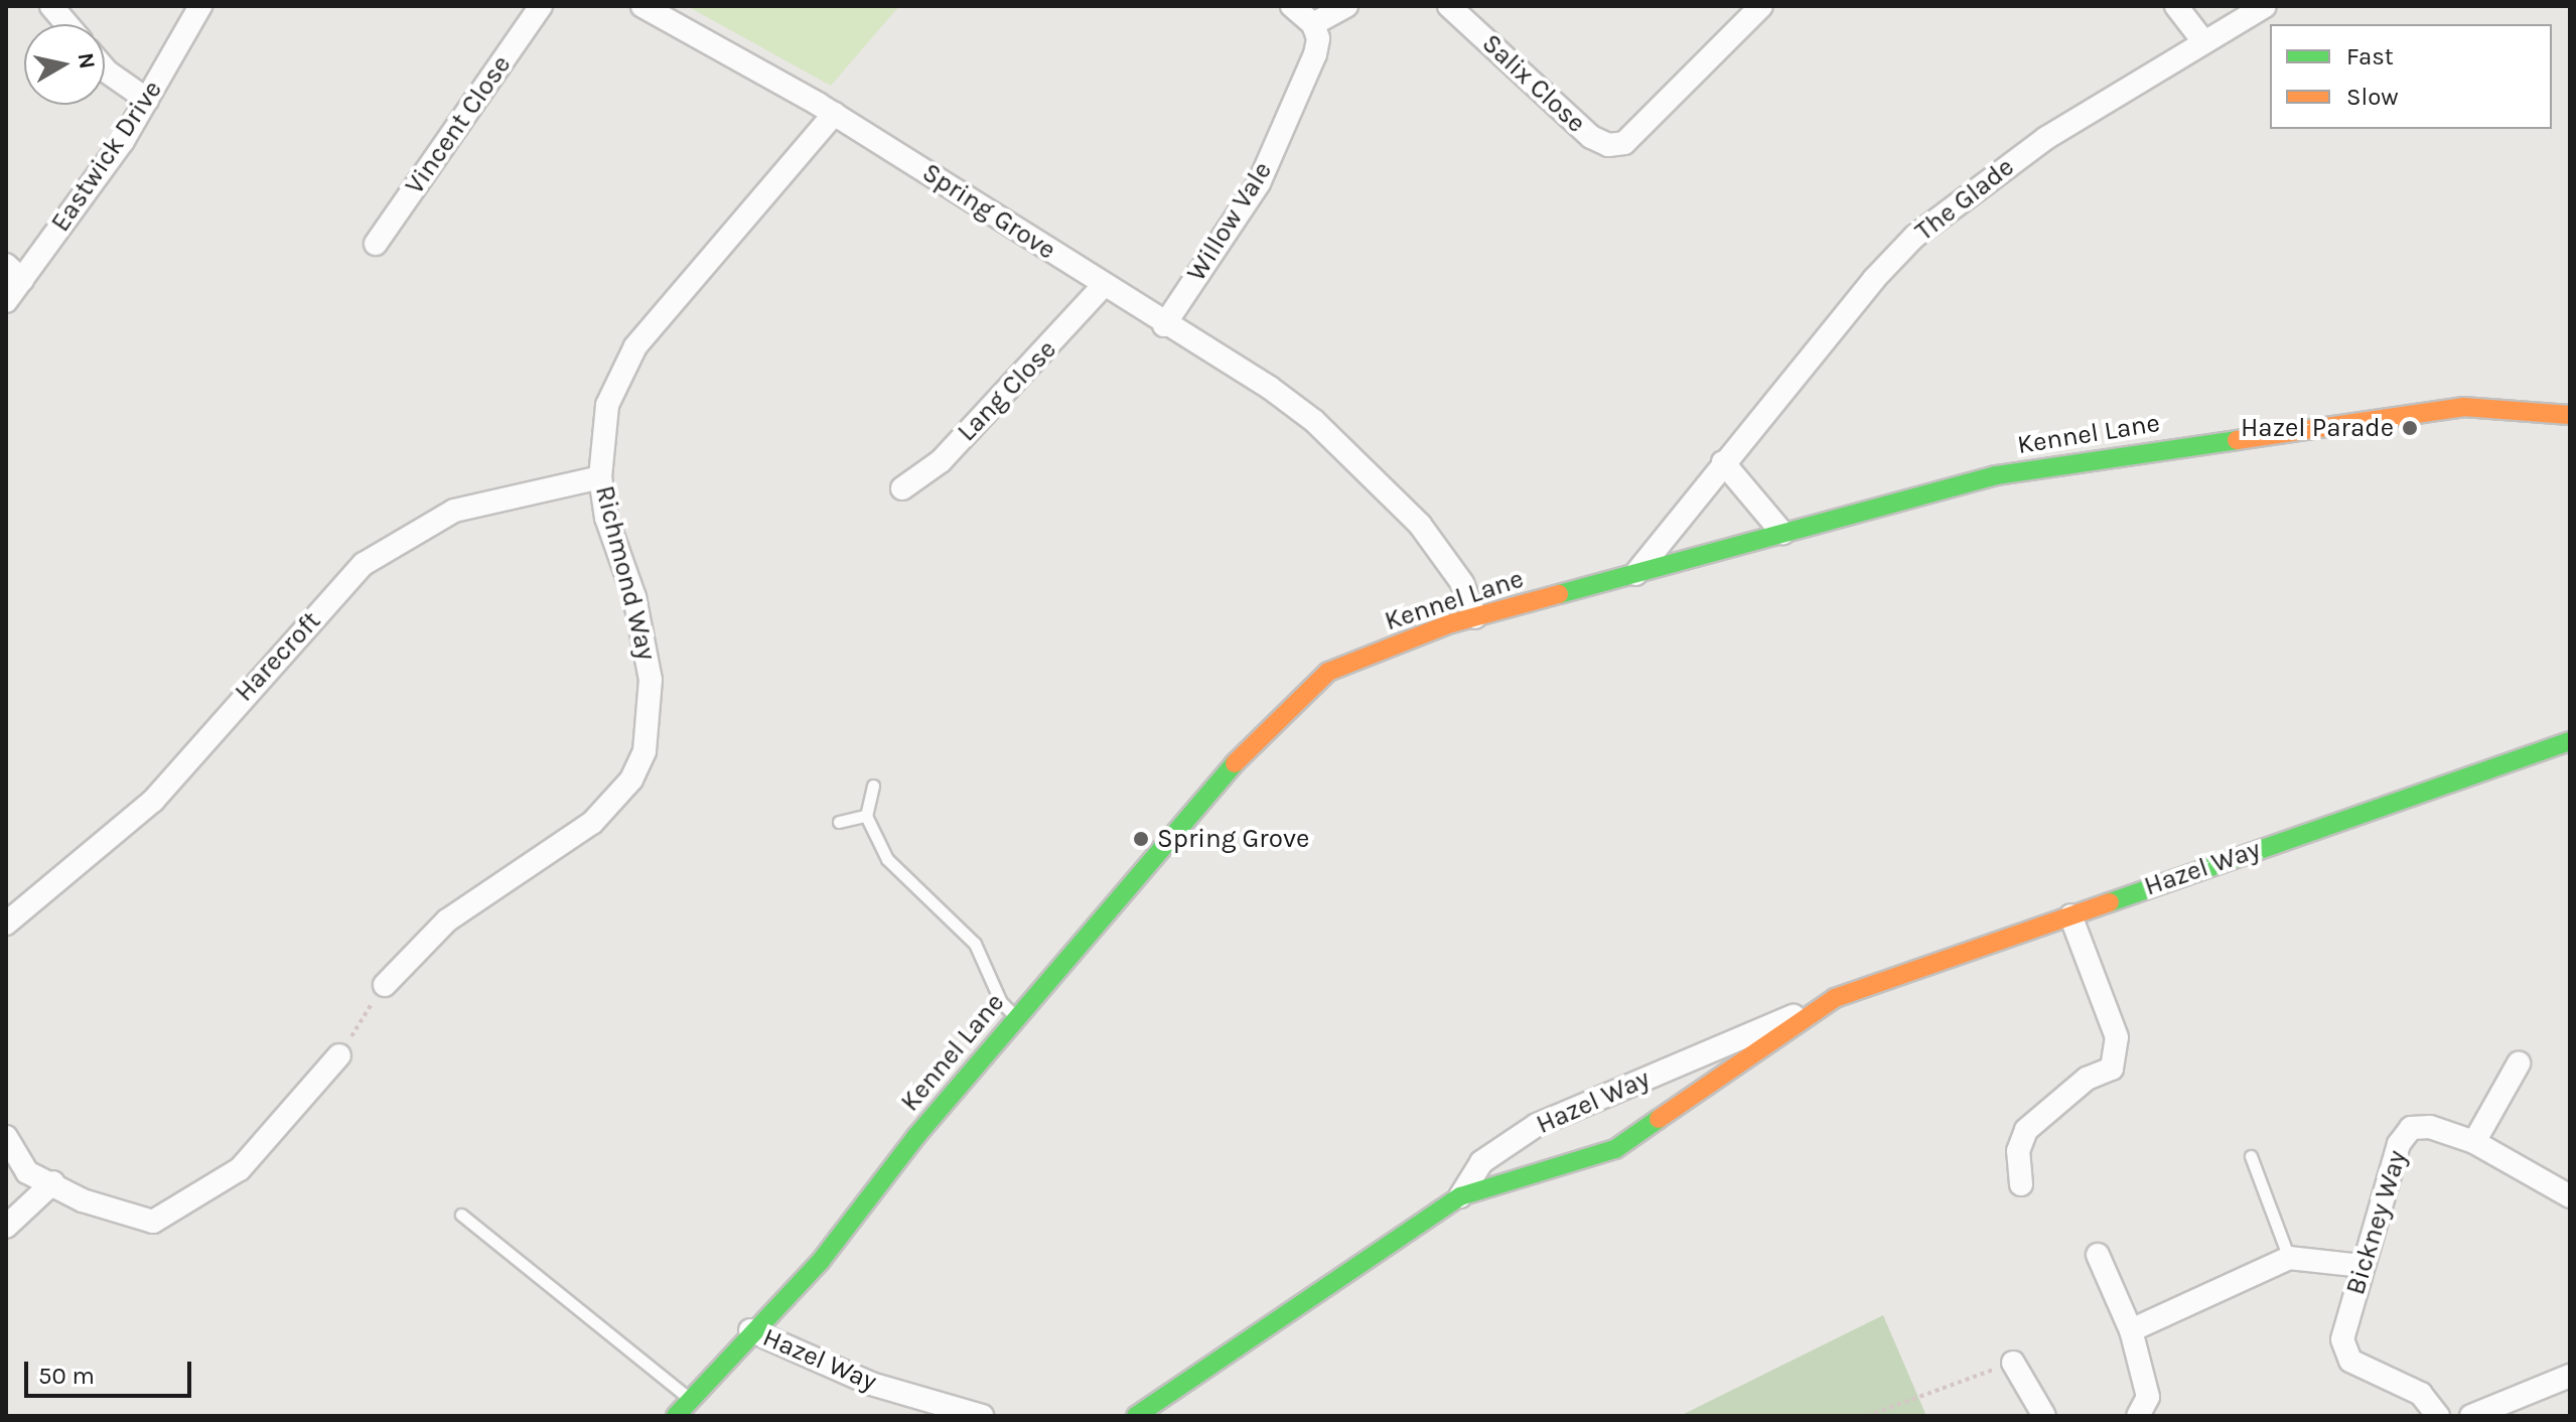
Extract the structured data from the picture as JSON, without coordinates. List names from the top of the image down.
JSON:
{
  "streets": {
    "street": [
      "Salix Close",
      "Vincent Close",
      "Eastwick Drive",
      "The Glade",
      "Spring Grove",
      "Willow Vale",
      "Lang Close",
      "Kennel Lane",
      "Richmond Way",
      "Harecroft",
      "Hazel Way",
      "Bickney Way"
    ]
  },
  "crossings": [
    ["The Glade", "Kennel Lane"],
    ["Spring Grove", "Willow Vale"],
    ["Spring Grove", "Lang Close"],
    ["Spring Grove", "Kennel Lane"],
    ["Spring Grove", "Richmond Way"],
    ["Kennel Lane", "Hazel Way"],
    ["Richmond Way", "Harecroft"]
  ],
  "places": ["Hazel Parade", "Spring Grove"],
  "legend": ["Fast", "Slow"],
  "scale_bar": "50 m",
  "north": "right"
}
